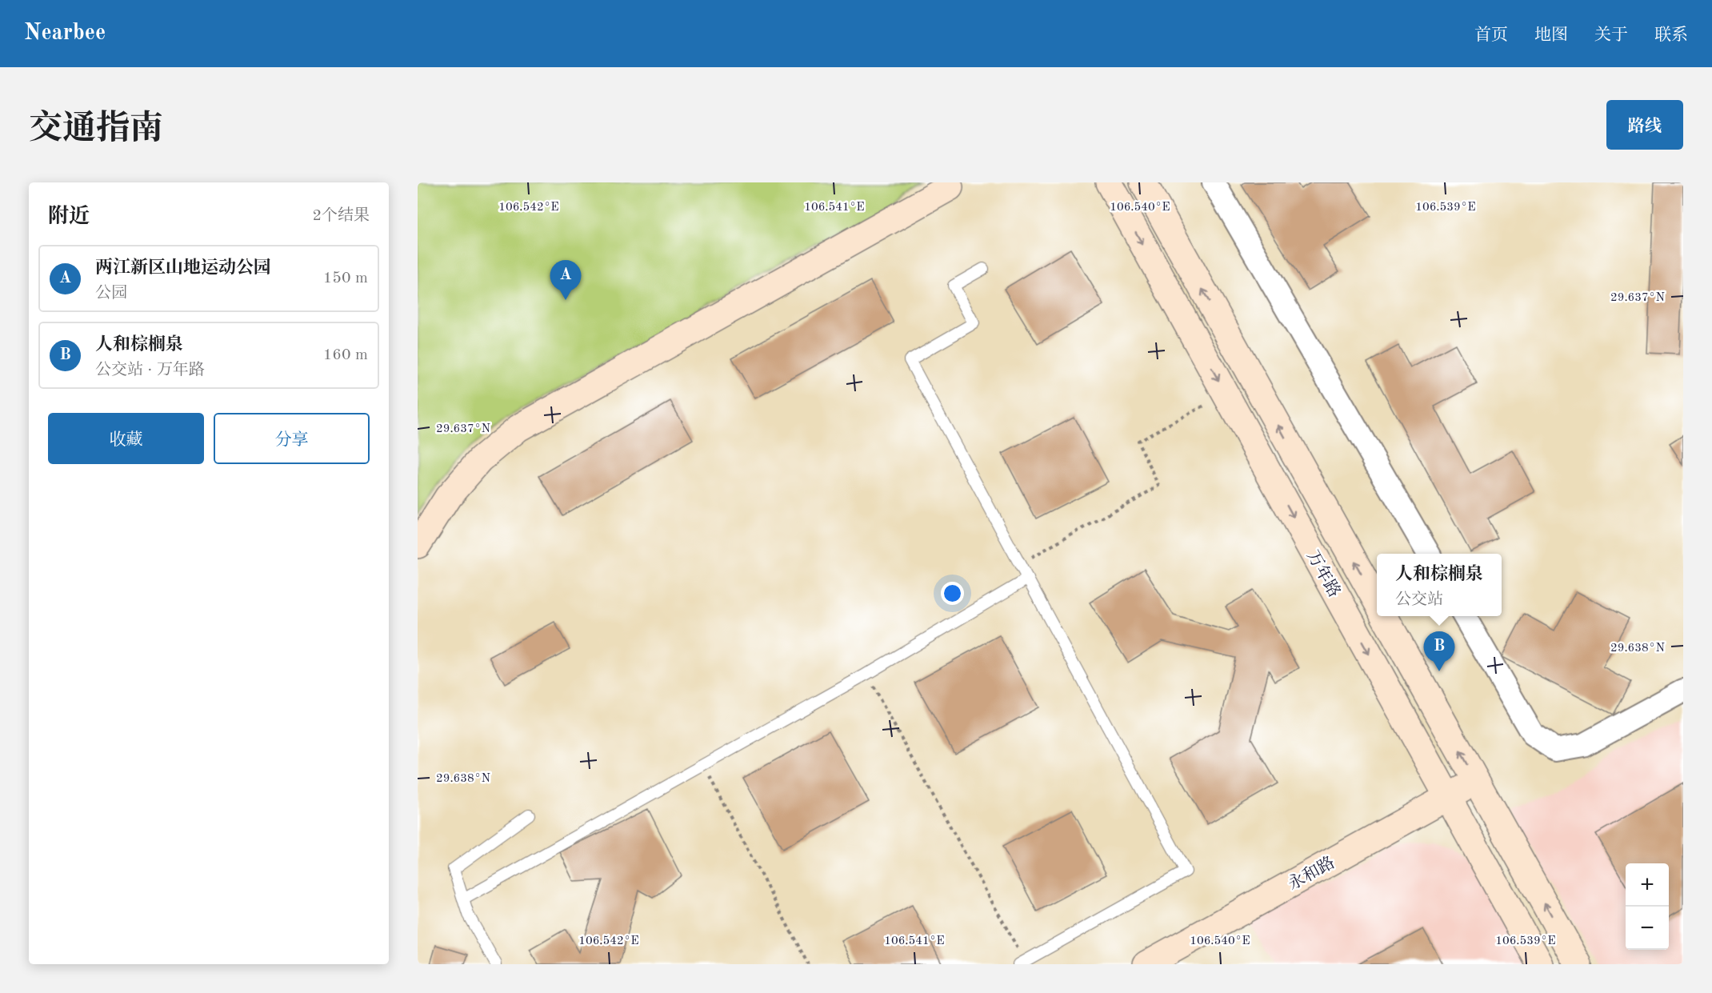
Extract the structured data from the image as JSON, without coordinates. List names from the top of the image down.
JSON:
{
  "streets": {
    "main road": ["万年路", "永和路"]
  },
  "crossings": [
    ["万年路", "永和路"]
  ],
  "page": {
    "header": "Nearbee",
    "nav": [
      "首页",
      "地图",
      "关于",
      "联系"
    ],
    "title": "交通指南",
    "buttons": [
      "路线",
      ["收藏", "分享"]
    ],
    "heading": ["附近", "2个结果"],
    "list": [
      {
        "mark": "A",
        "name": "两江新区山地运动公园",
        "note": "公园",
        "value": "150 m"
      },
      {
        "mark": "B",
        "name": "人和棕榈泉",
        "note": "公交站 · 万年路",
        "value": "160 m"
      }
    ],
    "pins": ["A", "B"],
    "popup": ["人和棕榈泉", "公交站"],
    "map_buttons": ["+", "−"]
  },
  "coordinates": [
    "106.542°E",
    "106.541°E",
    "106.540°E",
    "106.539°E",
    "29.637°N",
    "29.638°N"
  ]
}
